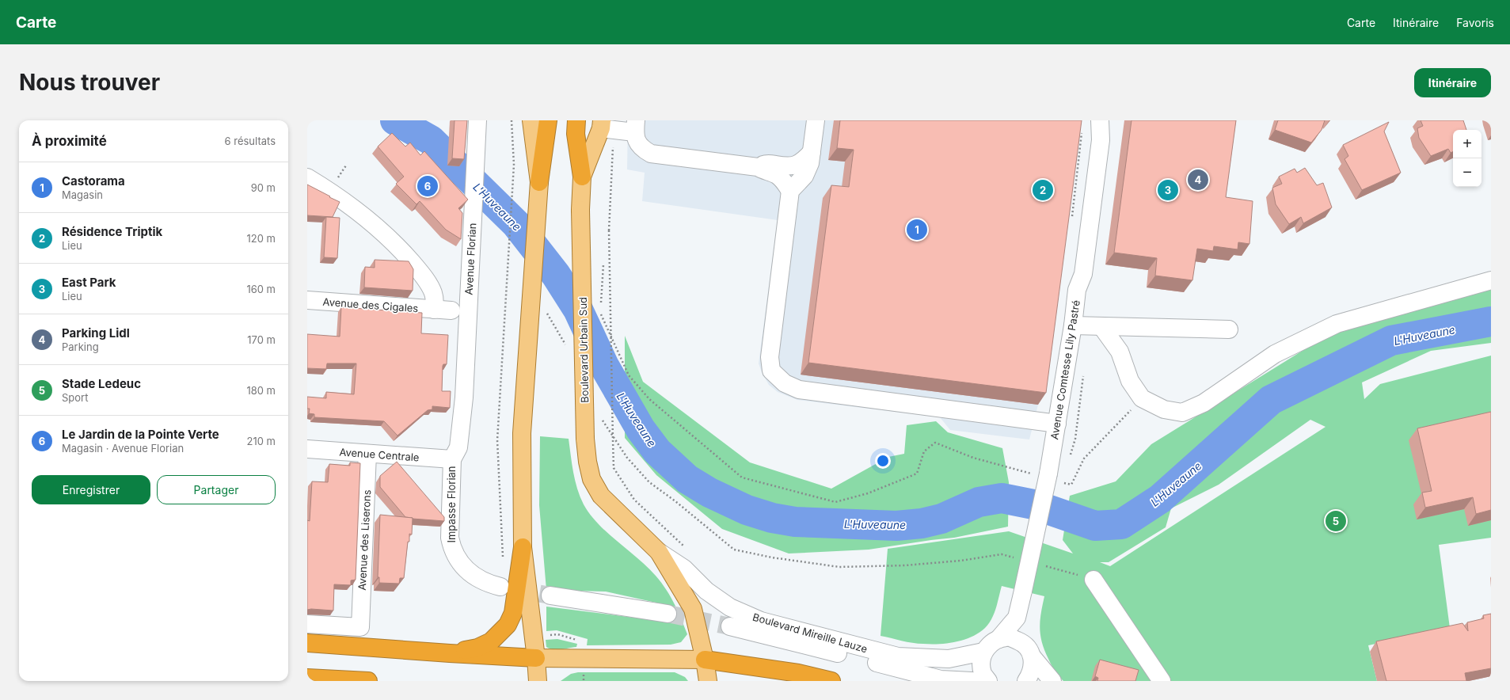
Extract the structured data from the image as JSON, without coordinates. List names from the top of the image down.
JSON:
{
  "streets": {
    "highway": ["Boulevard Urbain Sud"],
    "street": [
      "Avenue Florian",
      "Avenue des Cigales",
      "Avenue Comtesse Lily Pastré",
      "Avenue Centrale",
      "Impasse Florian",
      "Avenue des Liserons",
      "Boulevard Mireille Lauze"
    ]
  },
  "crossings": [
    ["Avenue Florian", "Impasse Florian"],
    ["Boulevard Urbain Sud", "Boulevard Mireille Lauze"],
    ["Avenue Comtesse Lily Pastré", "Boulevard Mireille Lauze"],
    ["Avenue Centrale", "Impasse Florian"],
    ["Avenue Centrale", "Avenue des Liserons"]
  ],
  "water": ["L'Huveaune"],
  "page": {
    "header": "Carte",
    "nav": ["Carte", "Itinéraire", "Favoris"],
    "buttons": [
      "Itinéraire",
      ["Enregistrer", "Partager"]
    ],
    "title": "Nous trouver",
    "heading": ["À proximité", "6 résultats"],
    "map_buttons": ["+", "−"],
    "list": [
      {
        "mark": "1",
        "name": "Castorama",
        "note": "Magasin",
        "value": "90 m"
      },
      {
        "mark": "2",
        "name": "Résidence Triptik",
        "note": "Lieu",
        "value": "120 m"
      },
      {
        "mark": "3",
        "name": "East Park",
        "note": "Lieu",
        "value": "160 m"
      },
      {
        "mark": "4",
        "name": "Parking Lidl",
        "note": "Parking",
        "value": "170 m"
      },
      {
        "mark": "5",
        "name": "Stade Ledeuc",
        "note": "Sport",
        "value": "180 m"
      },
      {
        "mark": "6",
        "name": "Le Jardin de la Pointe Verte",
        "note": "Magasin · Avenue Florian",
        "value": "210 m"
      }
    ],
    "pins": [
      "4",
      "6",
      "2",
      "3",
      "1",
      "5"
    ]
  }
}
